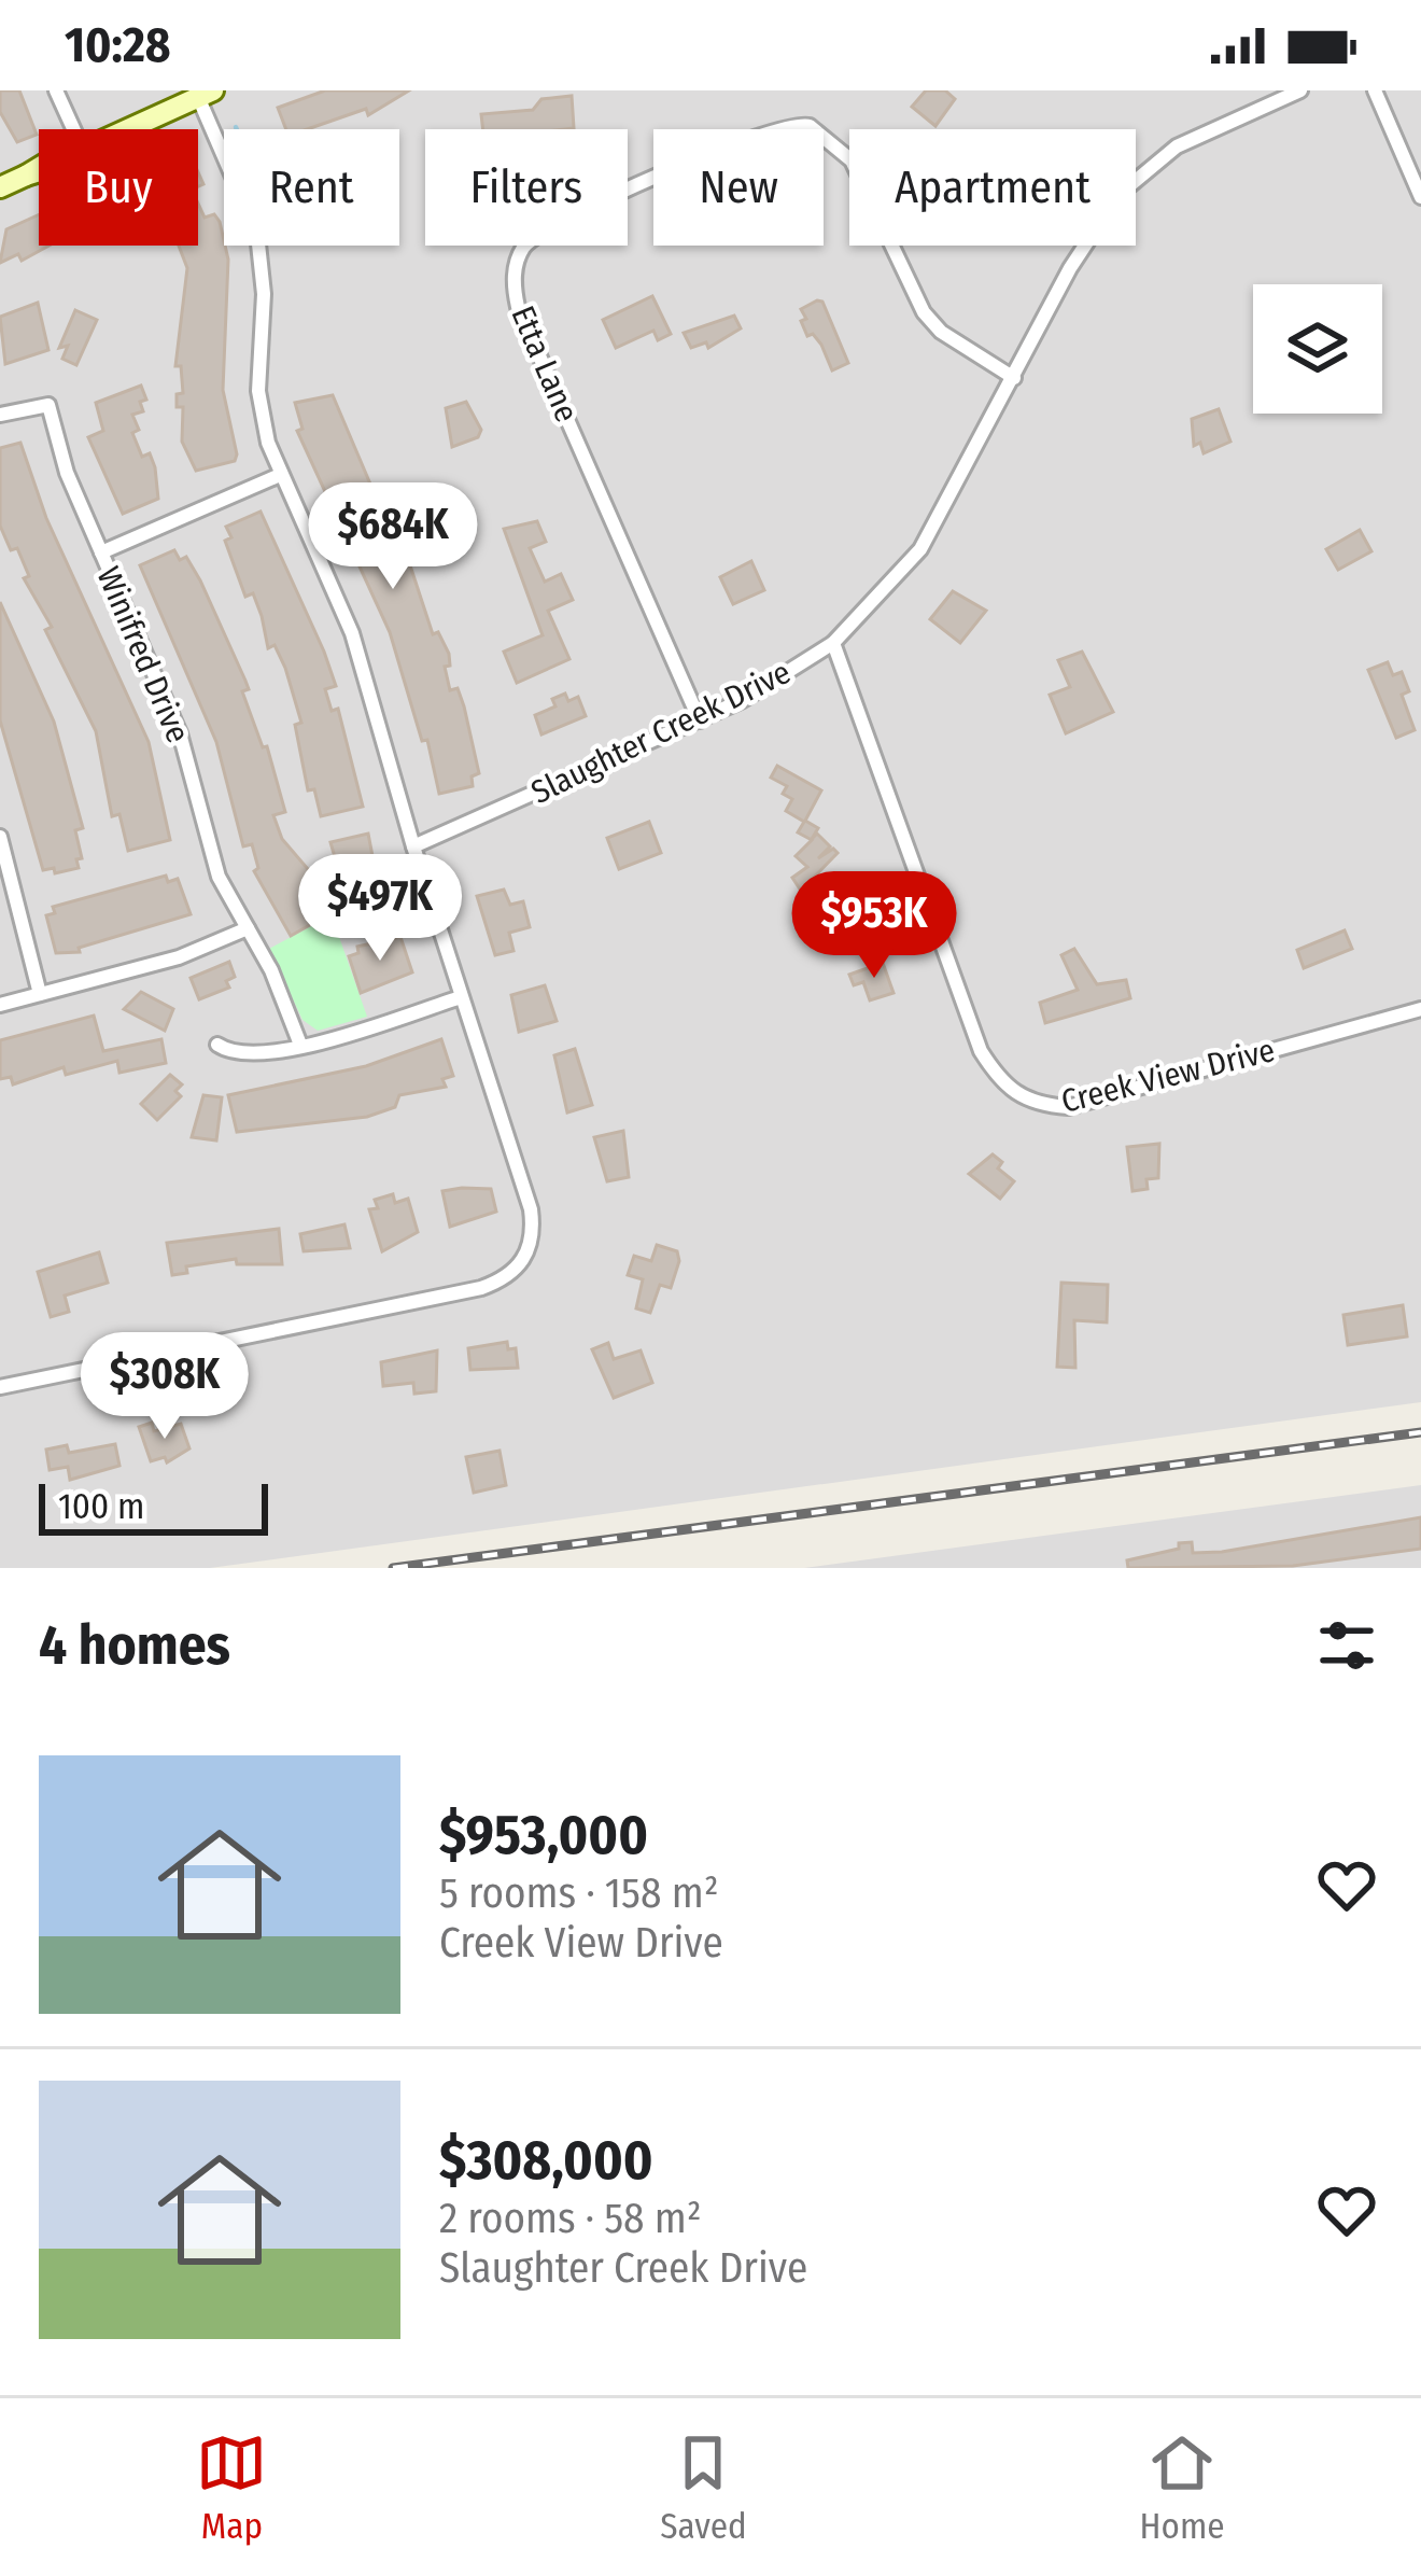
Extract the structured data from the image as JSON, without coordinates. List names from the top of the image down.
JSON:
{
  "streets": {
    "street": [
      "Etta Lane",
      "Winifred Drive",
      "Slaughter Creek Drive",
      "Creek View Drive"
    ]
  },
  "crossings": [
    ["Etta Lane", "Slaughter Creek Drive"],
    ["Slaughter Creek Drive", "Creek View Drive"]
  ],
  "scale_bar": "100 m",
  "page": {
    "status": "10:28",
    "chip": [
      "Buy",
      "Rent",
      "Filters",
      "New",
      "Apartment"
    ],
    "price": [
      "$684K",
      "$497K",
      "$953K",
      "$308K"
    ],
    "scale": "100 m",
    "heading": "4 homes",
    "list": [
      {
        "name": "$953,000",
        "note": "5 rooms · 158 m² · Creek View Drive"
      },
      {
        "name": "$308,000",
        "note": "2 rooms · 58 m² · Slaughter Creek Drive"
      }
    ],
    "tabs": ["Map", "Saved", "Home"]
  }
}
